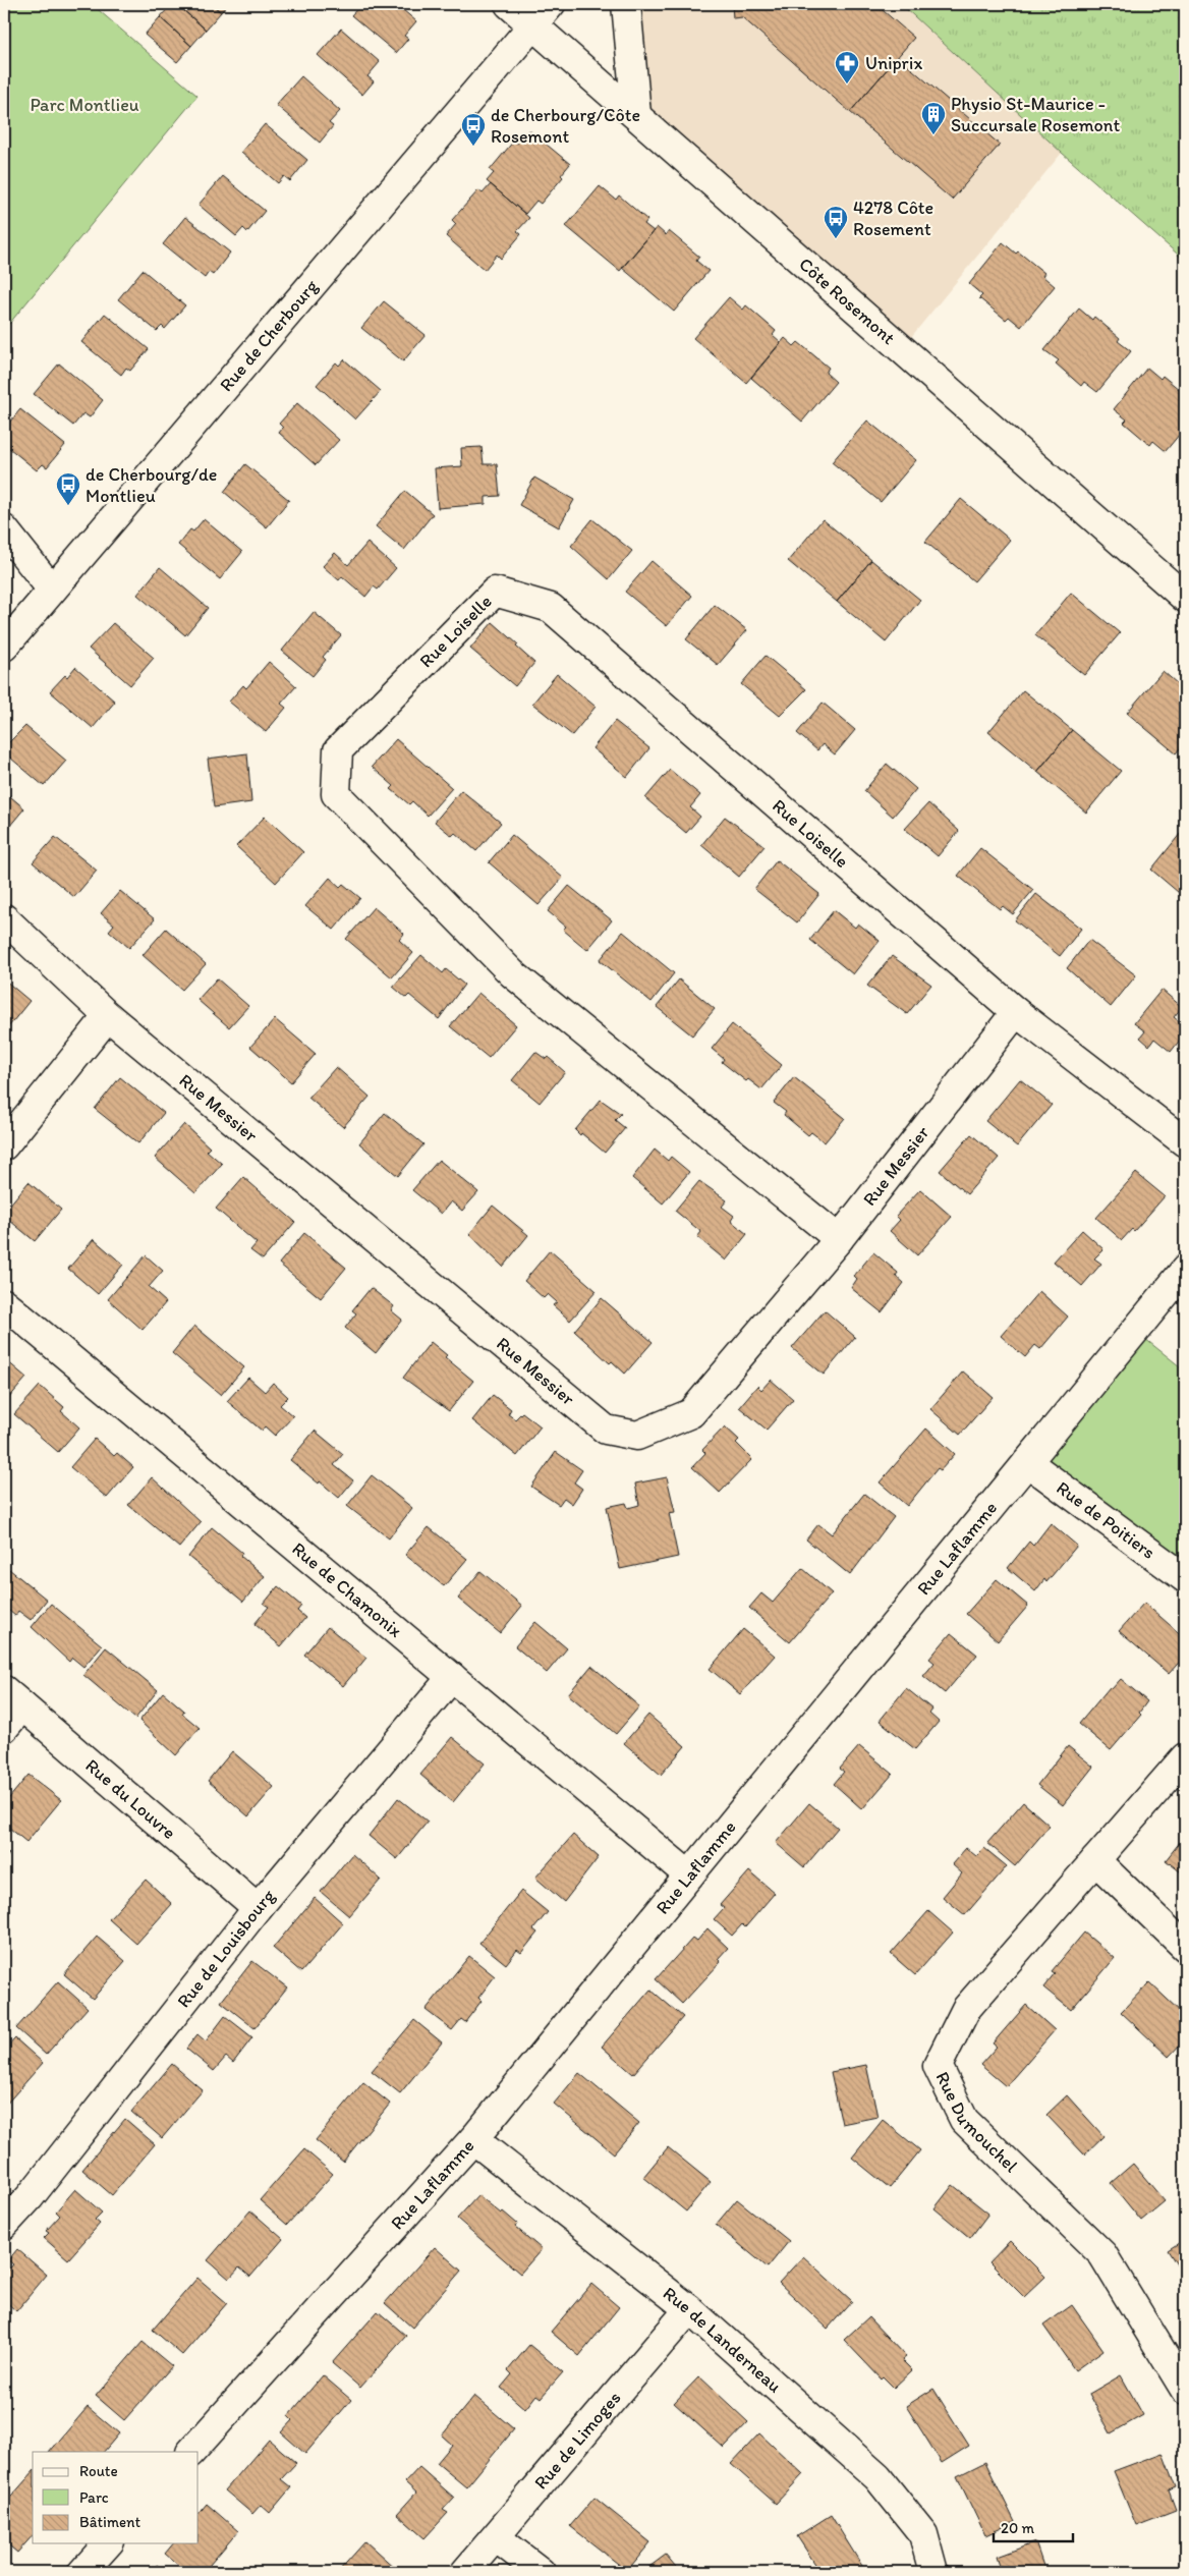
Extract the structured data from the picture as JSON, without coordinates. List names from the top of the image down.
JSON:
{
  "streets": {
    "street": [
      "Côte Rosemont",
      "Rue de Cherbourg",
      "Rue Loiselle",
      "Rue Messier",
      "Rue de Poitiers",
      "Rue Laflamme",
      "Rue de Chamonix",
      "Rue du Louvre",
      "Rue de Louisbourg",
      "Rue Dumouchel",
      "Rue de Landerneau",
      "Rue de Limoges"
    ]
  },
  "crossings": [
    ["Côte Rosemont", "Rue de Cherbourg"],
    ["Rue Loiselle", "Rue Messier"],
    ["Rue de Poitiers", "Rue Laflamme"],
    ["Rue Laflamme", "Rue de Chamonix"],
    ["Rue Laflamme", "Rue de Landerneau"],
    ["Rue de Chamonix", "Rue de Louisbourg"],
    ["Rue du Louvre", "Rue de Louisbourg"],
    ["Rue de Landerneau", "Rue de Limoges"]
  ],
  "parks": ["Parc Montlieu"],
  "places": {
    "pharmacy": ["Uniprix"],
    "building": ["Physio St-Maurice - Succursale Rosemont"],
    "bus stop": ["de Cherbourg/Côte Rosemont", "4278 Côte Rosement", "de Cherbourg/de Montlieu"]
  },
  "legend": ["Route", "Parc", "Bâtiment"],
  "scale_bar": "20 m"
}
